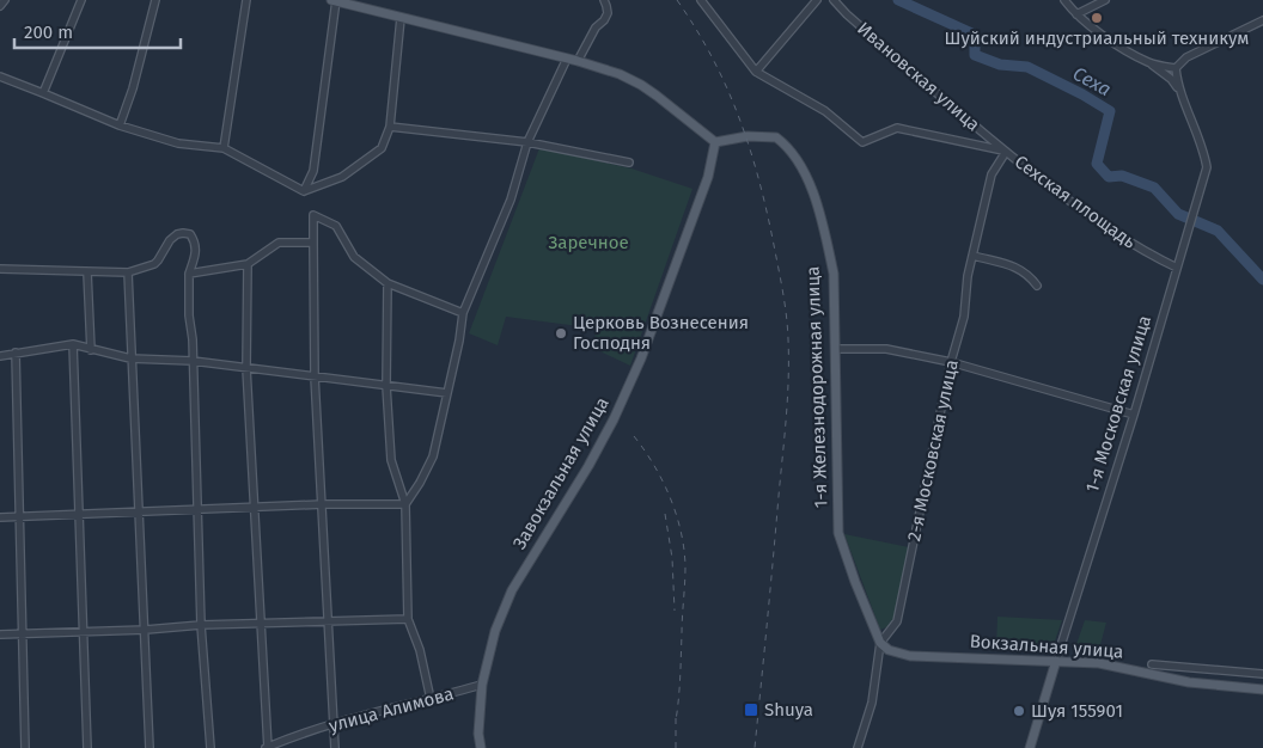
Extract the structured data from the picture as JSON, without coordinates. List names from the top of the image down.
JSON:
{
  "streets": {
    "main road": [
      "1-я Железнодорожная улица",
      "1-я Московская улица",
      "Завокзальная улица",
      "Вокзальная улица"
    ],
    "street": [
      "Ивановская улица",
      "Сехская площадь",
      "2-я Московская улица",
      "улица Алимова"
    ]
  },
  "crossings": [
    ["Ивановская улица", "Сехская площадь"],
    ["Ивановская улица", "2-я Московская улица"],
    ["Сехская площадь", "1-я Московская улица"],
    ["Сехская площадь", "2-я Московская улица"],
    ["1-я Железнодорожная улица", "2-я Московская улица"],
    ["1-я Железнодорожная улица", "Завокзальная улица"],
    ["1-я Железнодорожная улица", "Вокзальная улица"],
    ["1-я Московская улица", "Вокзальная улица"],
    ["2-я Московская улица", "Вокзальная улица"],
    ["Завокзальная улица", "улица Алимова"]
  ],
  "water": ["Сеха"],
  "parks": ["Заречное"],
  "places": {
    "other": ["Шуйский индустриальный техникум", "Церковь Вознесения Господня", "Шуя 155901"],
    "transit": ["Shuya"]
  },
  "scale_bar": "200 m"
}
